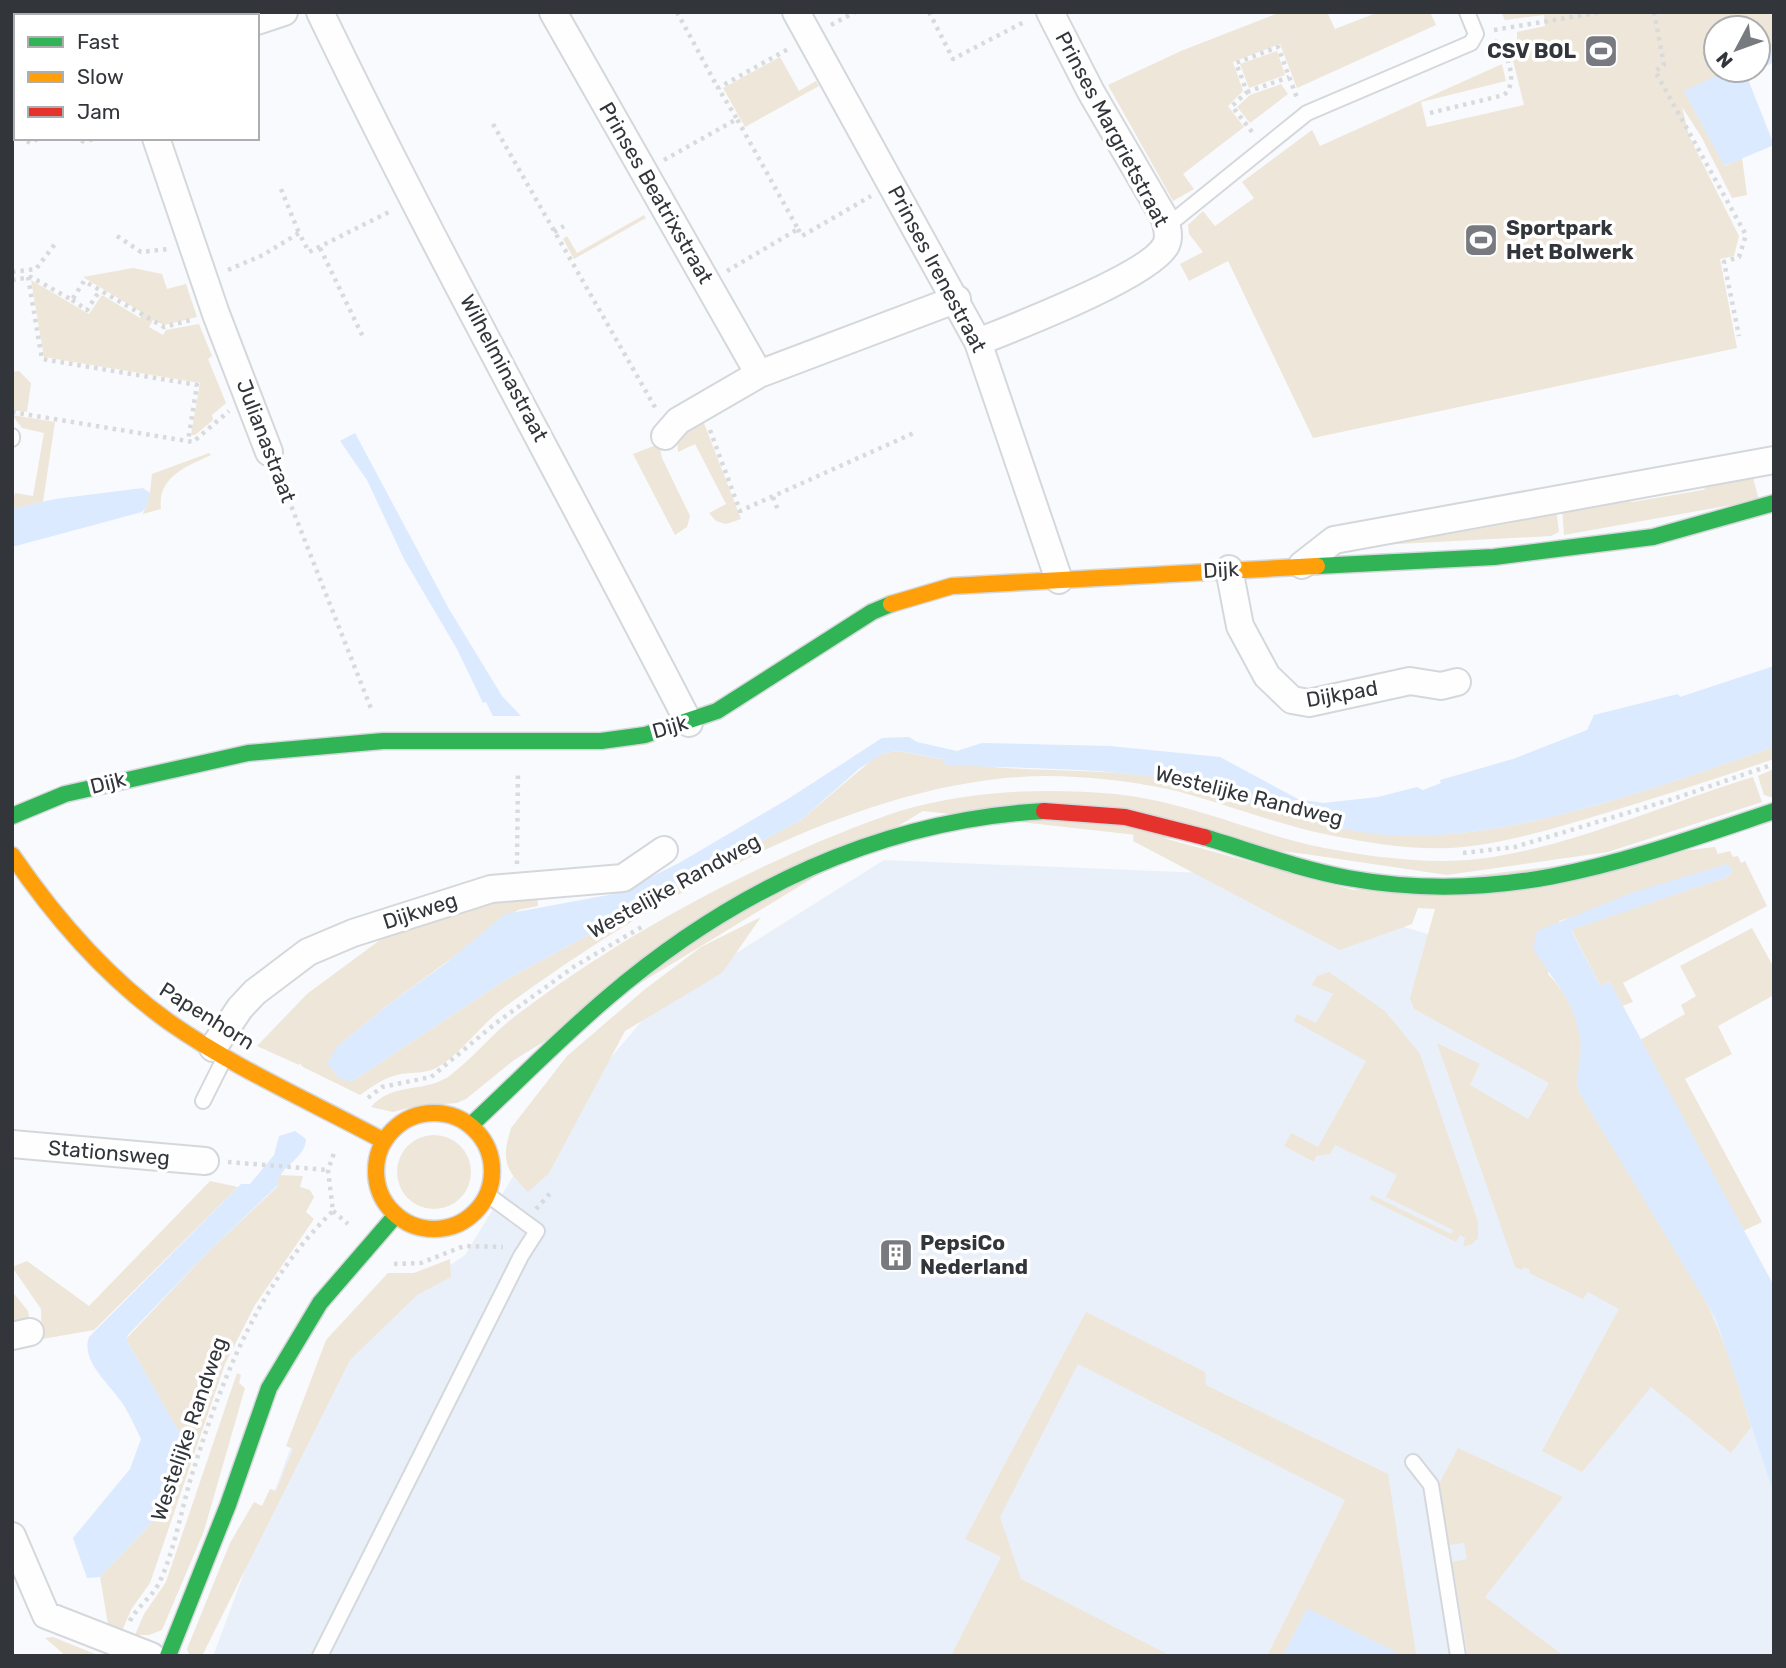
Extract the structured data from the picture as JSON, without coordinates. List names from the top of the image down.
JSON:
{
  "streets": {
    "street": [
      "Prinses Margrietstraat",
      "Prinses Beatrixstraat",
      "Prinses Irenestraat",
      "Wilhelminastraat",
      "Julianastraat",
      "Dijk",
      "Dijkpad",
      "Dijkweg",
      "Papenhorn",
      "Stationsweg"
    ],
    "path": ["Westelijke Randweg"]
  },
  "crossings": [
    ["Prinses Margrietstraat", "Prinses Irenestraat"],
    ["Prinses Irenestraat", "Dijk"],
    ["Wilhelminastraat", "Dijk"],
    ["Julianastraat", "Dijk"],
    ["Dijk", "Dijkpad"],
    ["Dijkweg", "Papenhorn"]
  ],
  "places": {
    "sports": ["CSV BOL", "Sportpark Het Bolwerk"],
    "building": ["PepsiCo Nederland"]
  },
  "legend": ["Fast", "Slow", "Jam"],
  "north": "bottom left"
}
